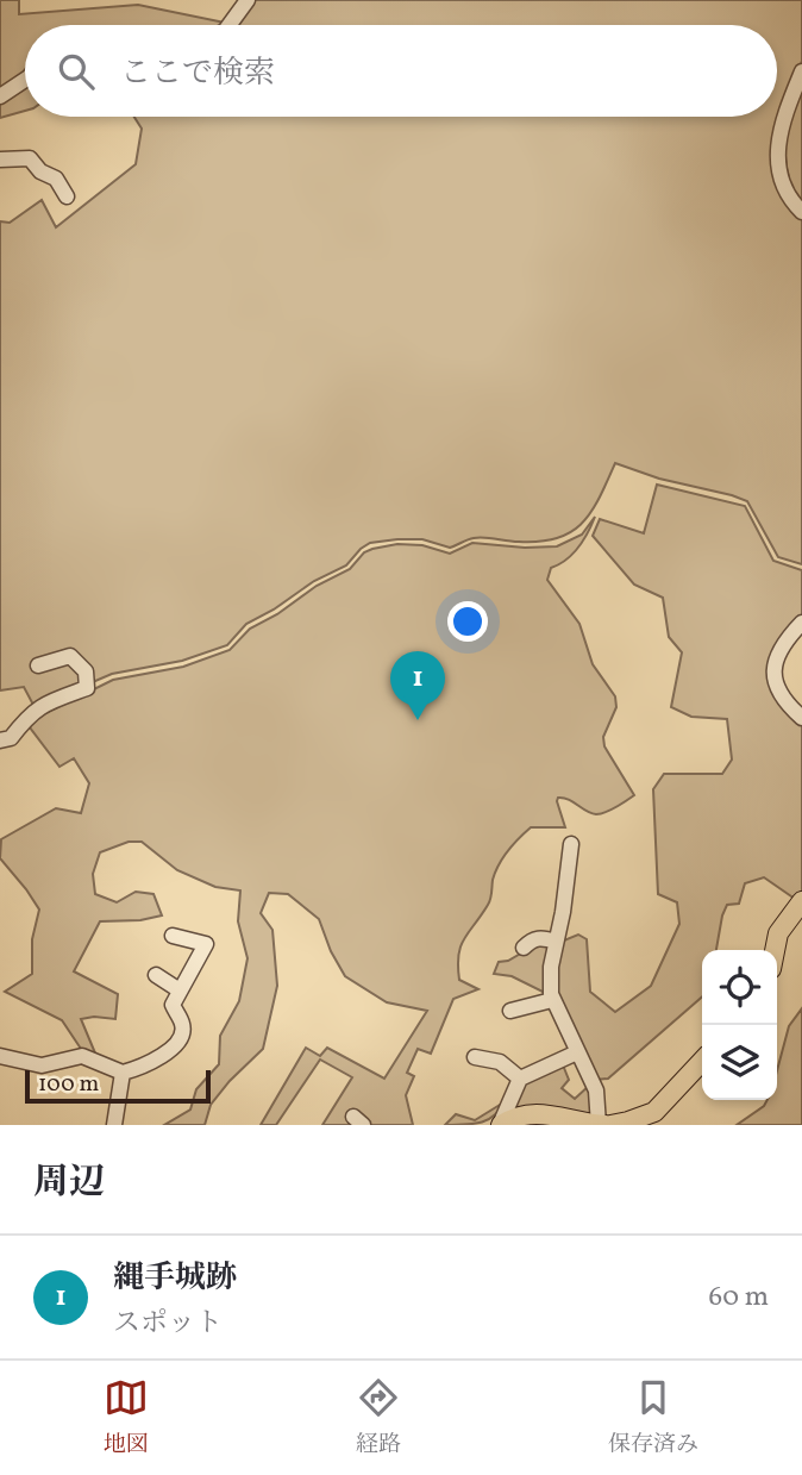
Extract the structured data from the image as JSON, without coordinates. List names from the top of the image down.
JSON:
{
  "scale_bar": "100 m",
  "page": {
    "search": "ここで検索",
    "pins": "1",
    "scale": "100 m",
    "heading": "周辺",
    "list": [
      {
        "mark": "1",
        "name": "縄手城跡",
        "note": "スポット",
        "value": "60 m"
      }
    ],
    "nav": ["地図", "経路", "保存済み"]
  }
}
